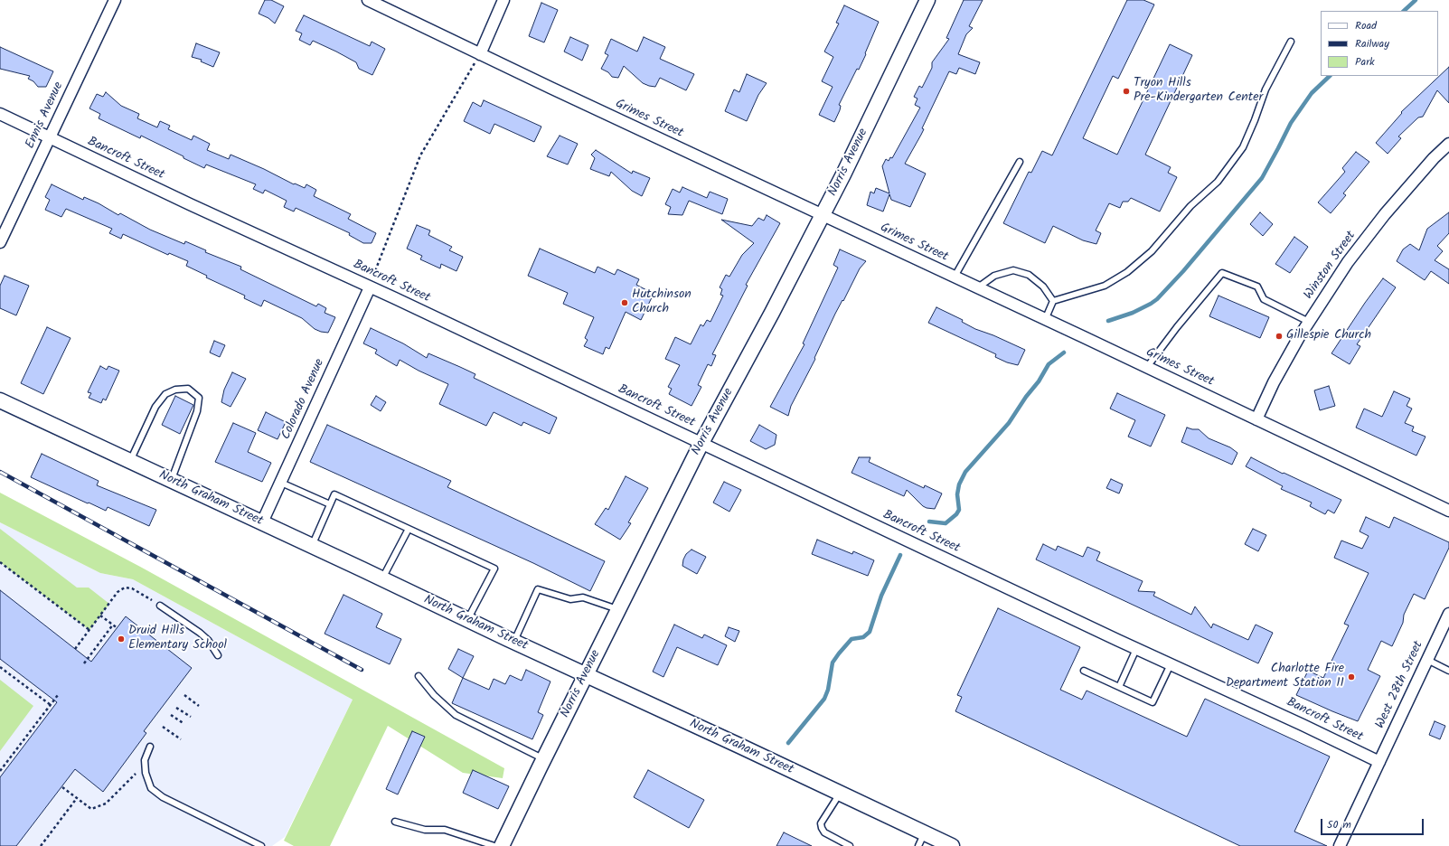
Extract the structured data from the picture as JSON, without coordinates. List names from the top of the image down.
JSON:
{
  "streets": {
    "main road": ["Norris Avenue", "North Graham Street"],
    "street": [
      "Ennis Avenue",
      "Grimes Street",
      "Bancroft Street",
      "Winston Street",
      "Colorado Avenue",
      "West 28th Street"
    ]
  },
  "crossings": [
    ["Ennis Avenue", "Bancroft Street"],
    ["Grimes Street", "Norris Avenue"],
    ["Grimes Street", "Winston Street"],
    ["Bancroft Street", "Norris Avenue"],
    ["Bancroft Street", "Colorado Avenue"],
    ["Bancroft Street", "West 28th Street"],
    ["Norris Avenue", "North Graham Street"],
    ["Colorado Avenue", "North Graham Street"]
  ],
  "places": [
    "Tryon Hills Pre-Kindergarten Center",
    "Hutchinson Church",
    "Gillespie Church",
    "Druid Hills Elementary School",
    "Charlotte Fire Department Station 11"
  ],
  "legend": ["Road", "Railway", "Park"],
  "scale_bar": "50 m"
}
